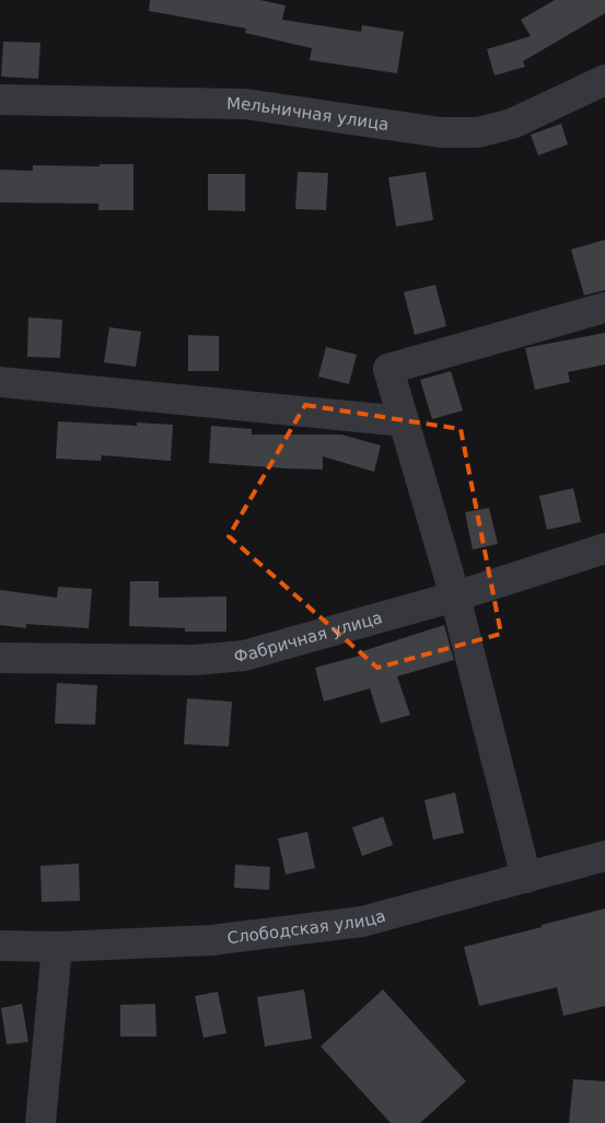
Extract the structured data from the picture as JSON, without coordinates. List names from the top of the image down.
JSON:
{
  "streets": {
    "street": ["Мельничная улица", "Фабричная улица", "Слободская улица"]
  }
}
